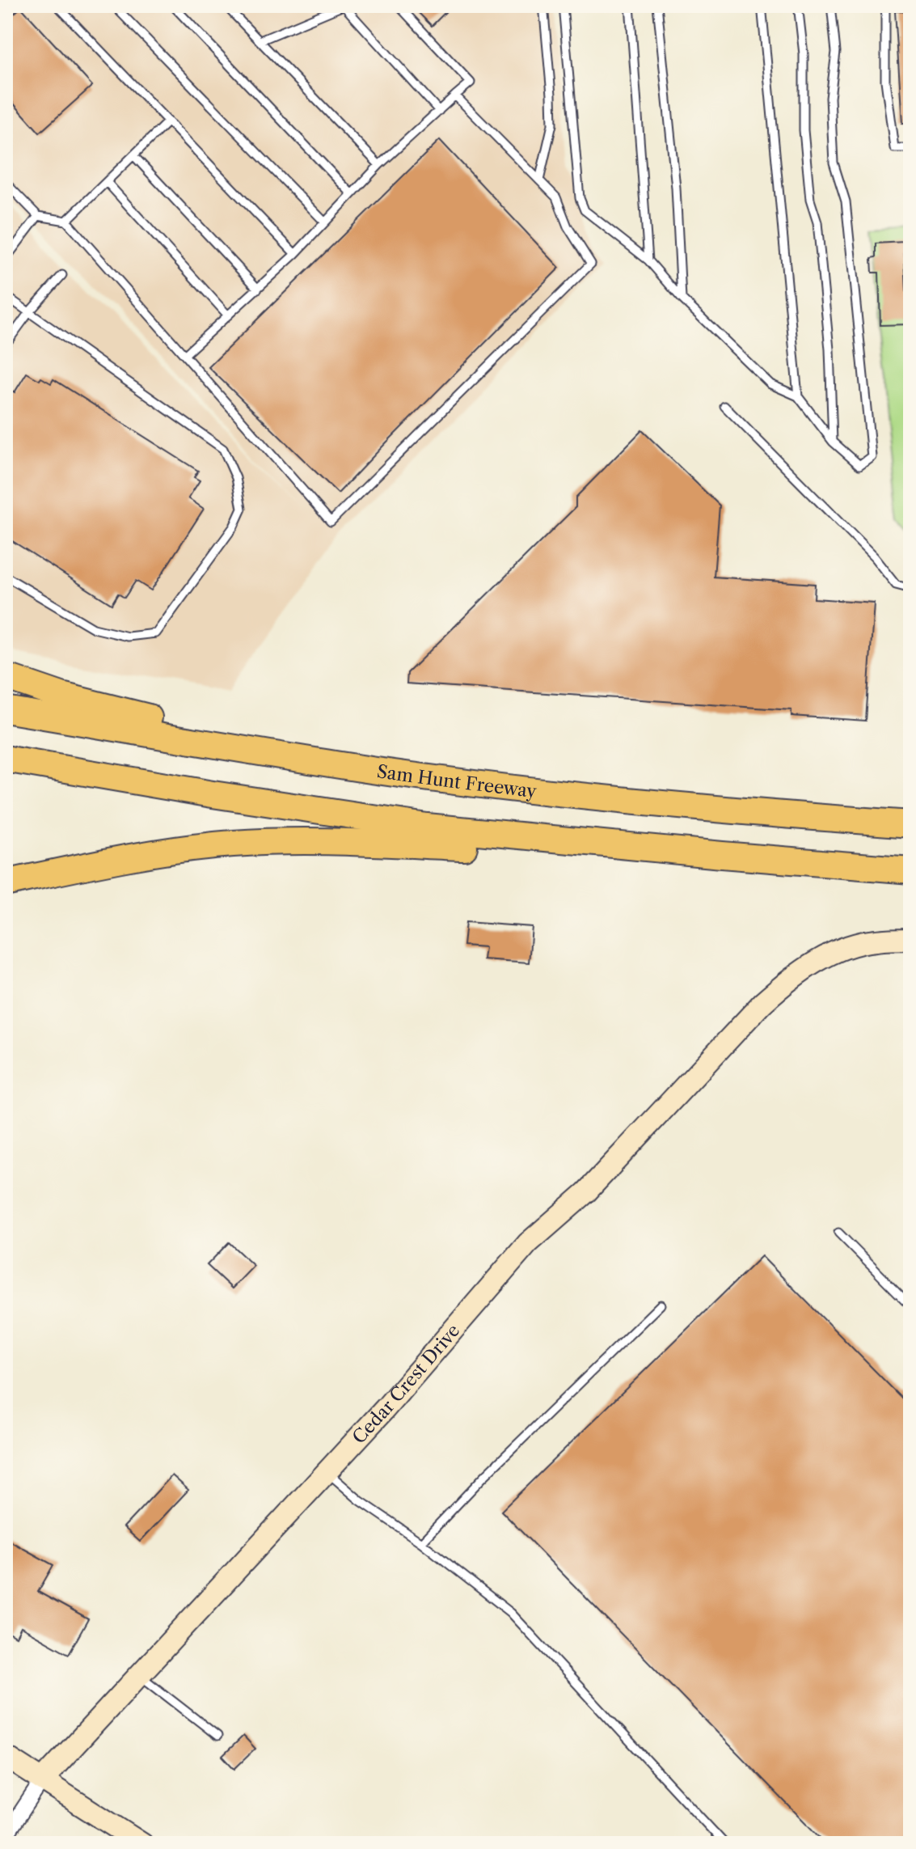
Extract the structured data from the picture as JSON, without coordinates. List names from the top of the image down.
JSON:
{
  "streets": {
    "highway": ["Sam Hunt Freeway"],
    "street": ["Cedar Crest Drive"]
  }
}
